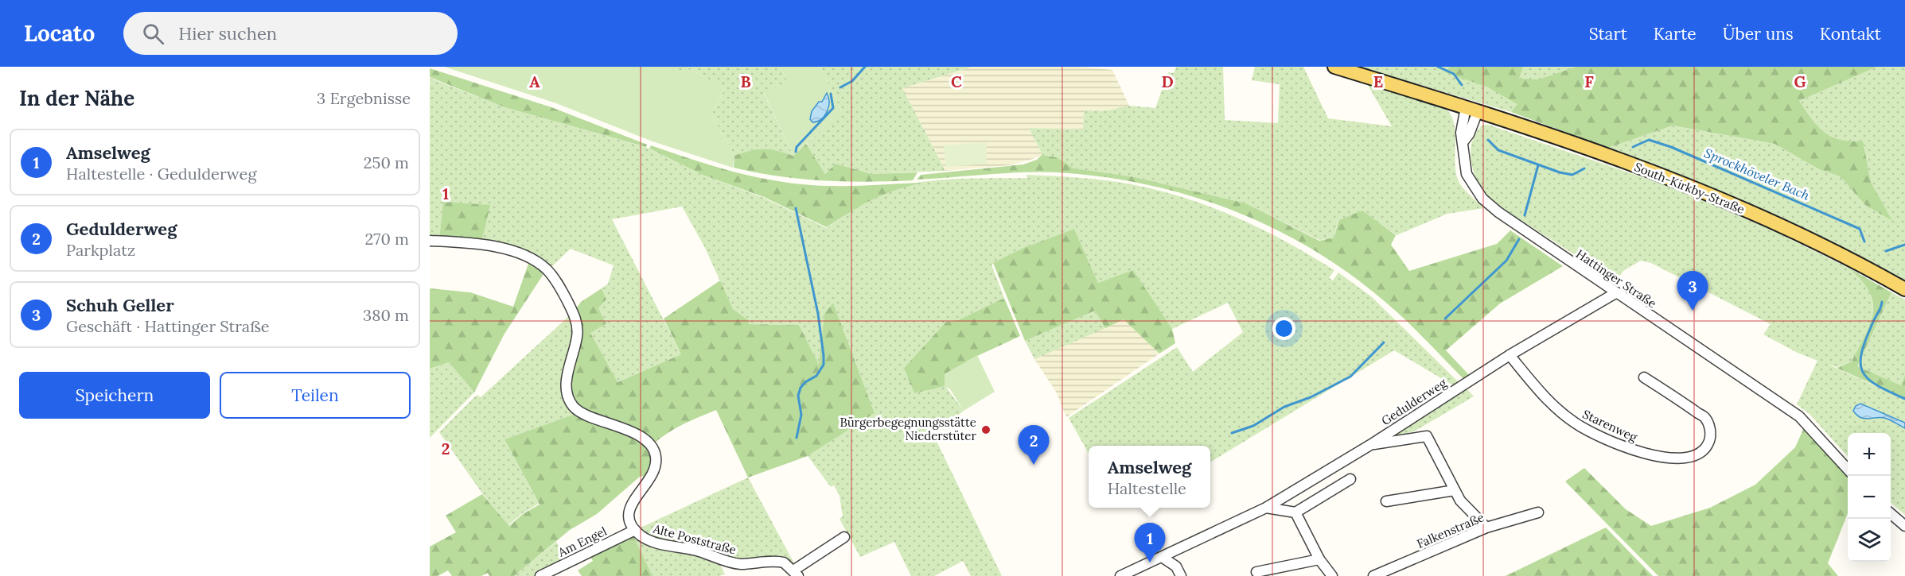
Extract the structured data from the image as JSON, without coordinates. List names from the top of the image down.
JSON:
{
  "streets": {
    "main road": ["South-Kirkby-Straße"],
    "street": [
      "Hattinger Straße",
      "Gedulderweg",
      "Starenweg",
      "Falkenstraße",
      "Alte Poststraße",
      "Am Engel"
    ]
  },
  "crossings": [
    ["South-Kirkby-Straße", "Hattinger Straße"],
    ["Hattinger Straße", "Gedulderweg"],
    ["Gedulderweg", "Starenweg"],
    ["Alte Poststraße", "Am Engel"]
  ],
  "water": ["Sprockhöveler Bach"],
  "places": ["Bürgerbegegnungsstätte Niederstüter"],
  "page": {
    "header": "Locato",
    "search": "Hier suchen",
    "nav": [
      "Start",
      "Karte",
      "Über uns",
      "Kontakt"
    ],
    "heading": ["In der Nähe", "3 Ergebnisse"],
    "list": [
      {
        "mark": "1",
        "name": "Amselweg",
        "note": "Haltestelle · Gedulderweg",
        "value": "250 m"
      },
      {
        "mark": "2",
        "name": "Gedulderweg",
        "note": "Parkplatz",
        "value": "270 m"
      },
      {
        "mark": "3",
        "name": "Schuh Geller",
        "note": "Geschäft · Hattinger Straße",
        "value": "380 m"
      }
    ],
    "pins": ["3", "2", "1"],
    "buttons": ["Speichern", "Teilen"],
    "map_buttons": ["+", "−"],
    "popup": ["Amselweg", "Haltestelle"]
  },
  "grid": {
    "columns": [
      "A",
      "B",
      "C",
      "D",
      "E",
      "F",
      "G"
    ],
    "rows": ["1", "2"]
  }
}
